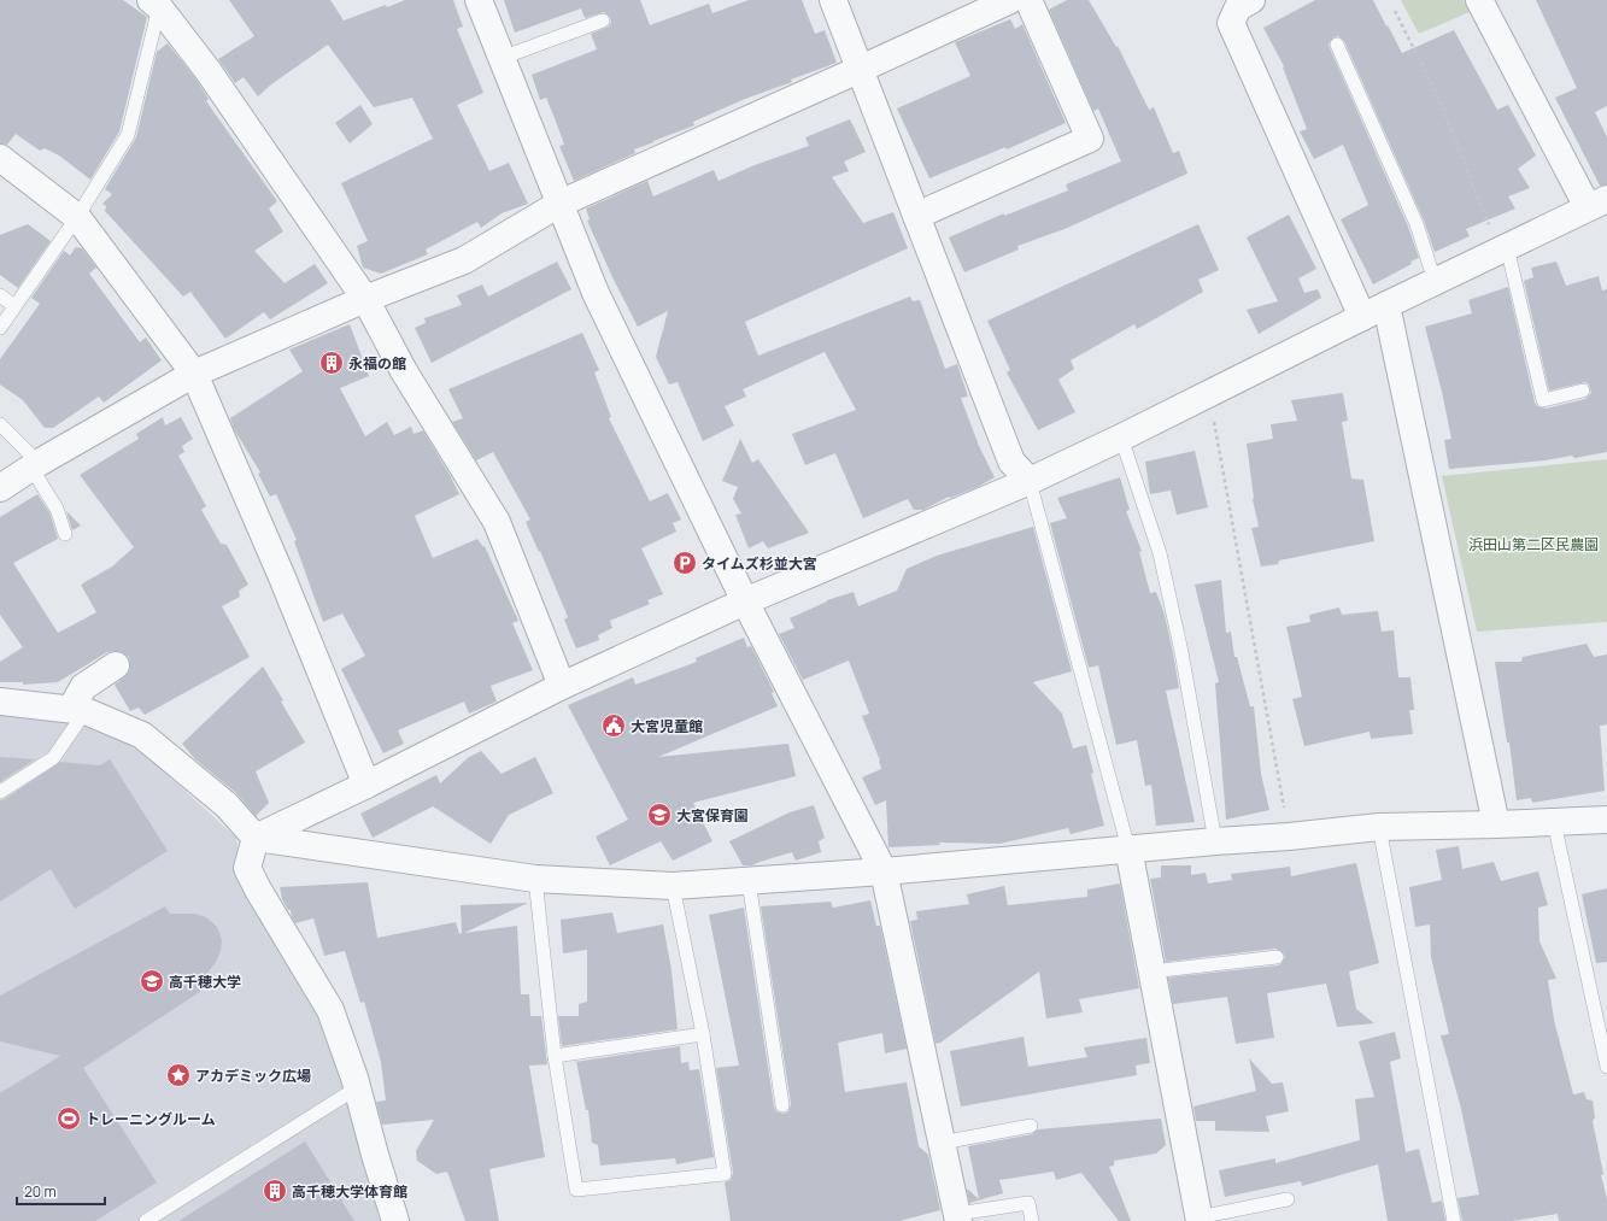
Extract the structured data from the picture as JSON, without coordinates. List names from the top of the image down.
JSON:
{
  "parks": ["浜田山第二区民農園"],
  "places": {
    "building": ["永福の館", "高千穂大学体育館"],
    "parking": ["タイムズ杉並大宮"],
    "public building": ["大宮児童館"],
    "school or university": ["大宮保育園", "高千穂大学"],
    "place": ["アカデミック広場"],
    "sports": ["トレーニングルーム"]
  },
  "scale_bar": "20 m"
}
